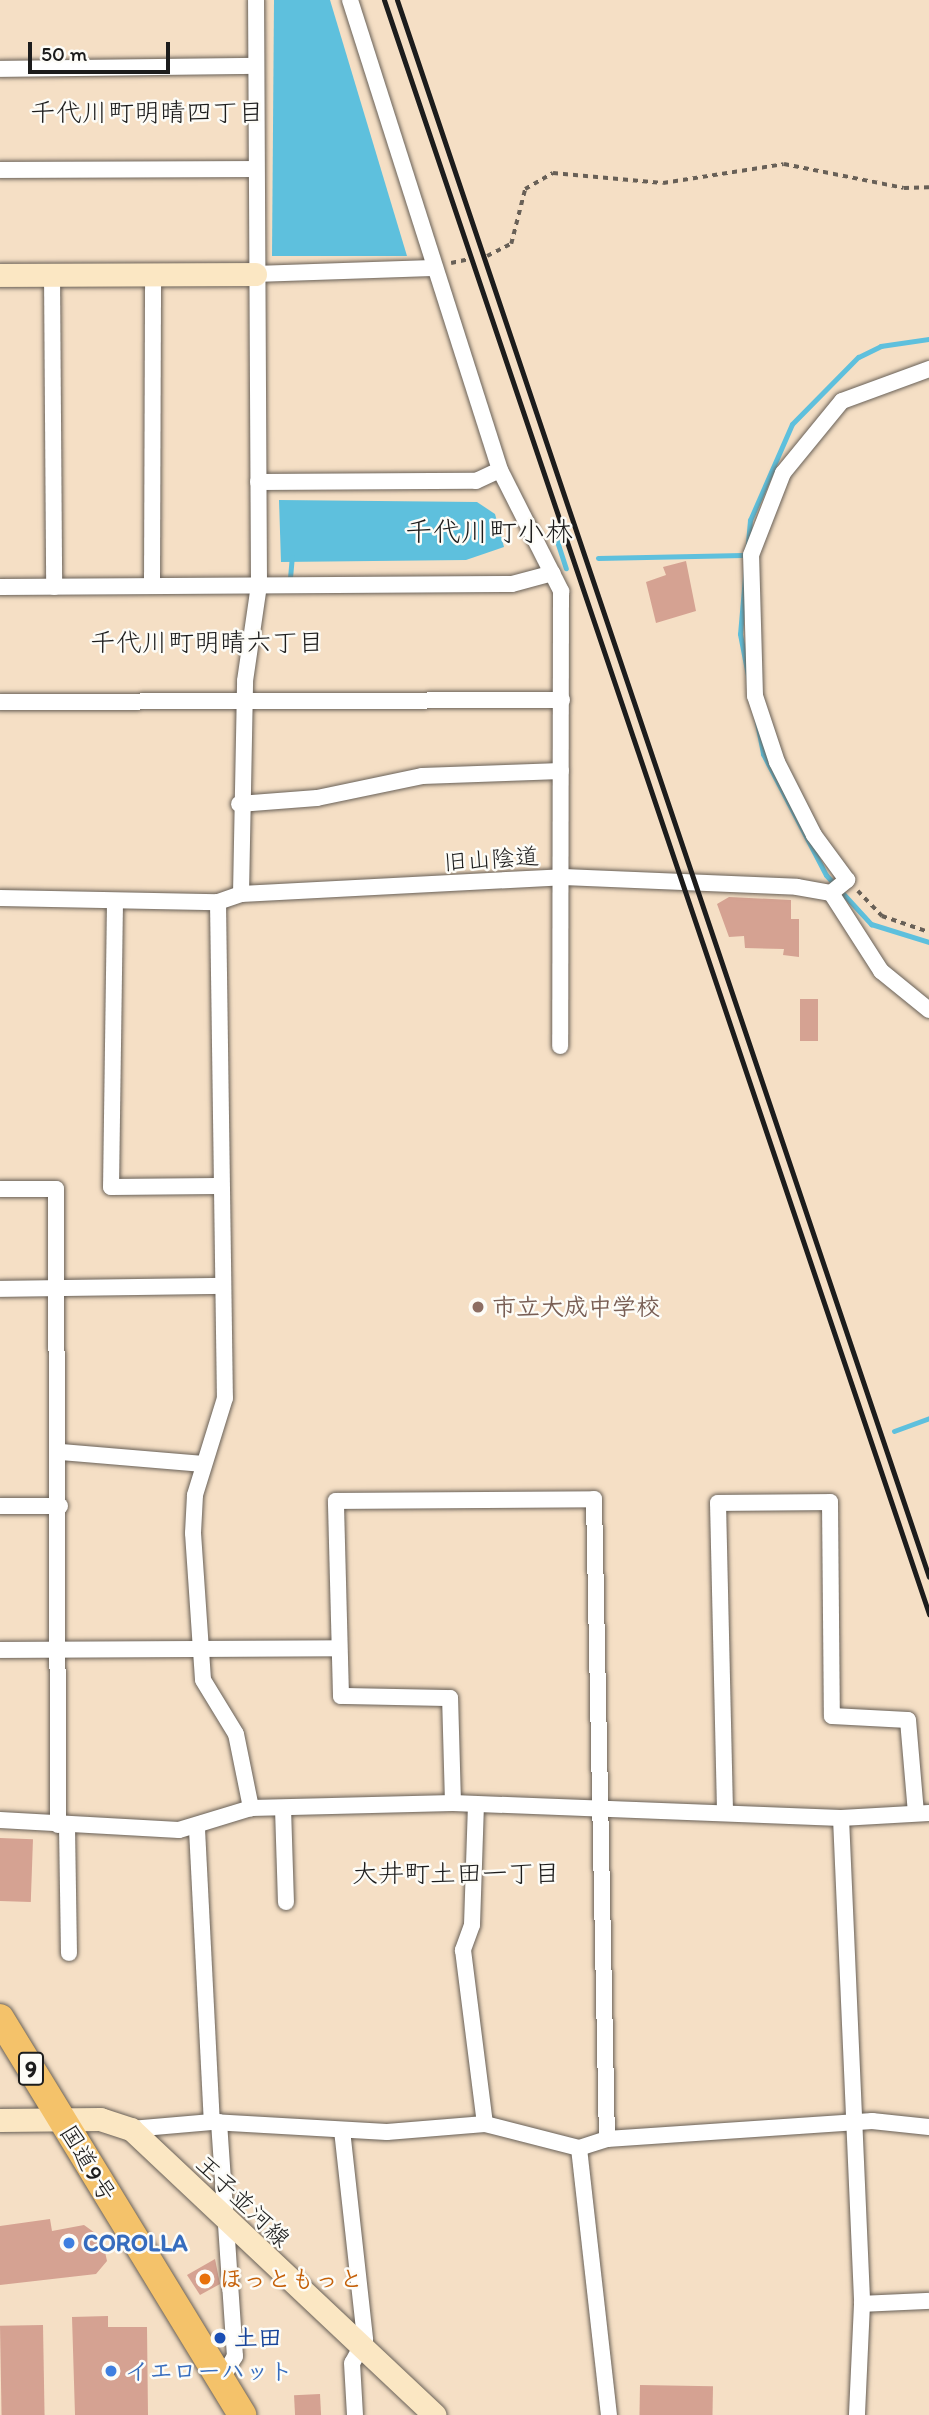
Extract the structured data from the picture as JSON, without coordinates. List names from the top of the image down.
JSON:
{
  "streets": {
    "highway": ["9", "国道9号"],
    "main road": ["王子並河線"],
    "street": ["旧山陰道"]
  },
  "crossings": [
    ["国道9号", "王子並河線"]
  ],
  "districts": [
    "千代川町明晴四丁目",
    "千代川町小林",
    "千代川町明晴六丁目",
    "大井町土田一丁目"
  ],
  "places": [
    "市立大成中学校",
    "COROLLA",
    "ほっともっと",
    "土田",
    "イエローハット"
  ],
  "scale_bar": "50 m"
}
